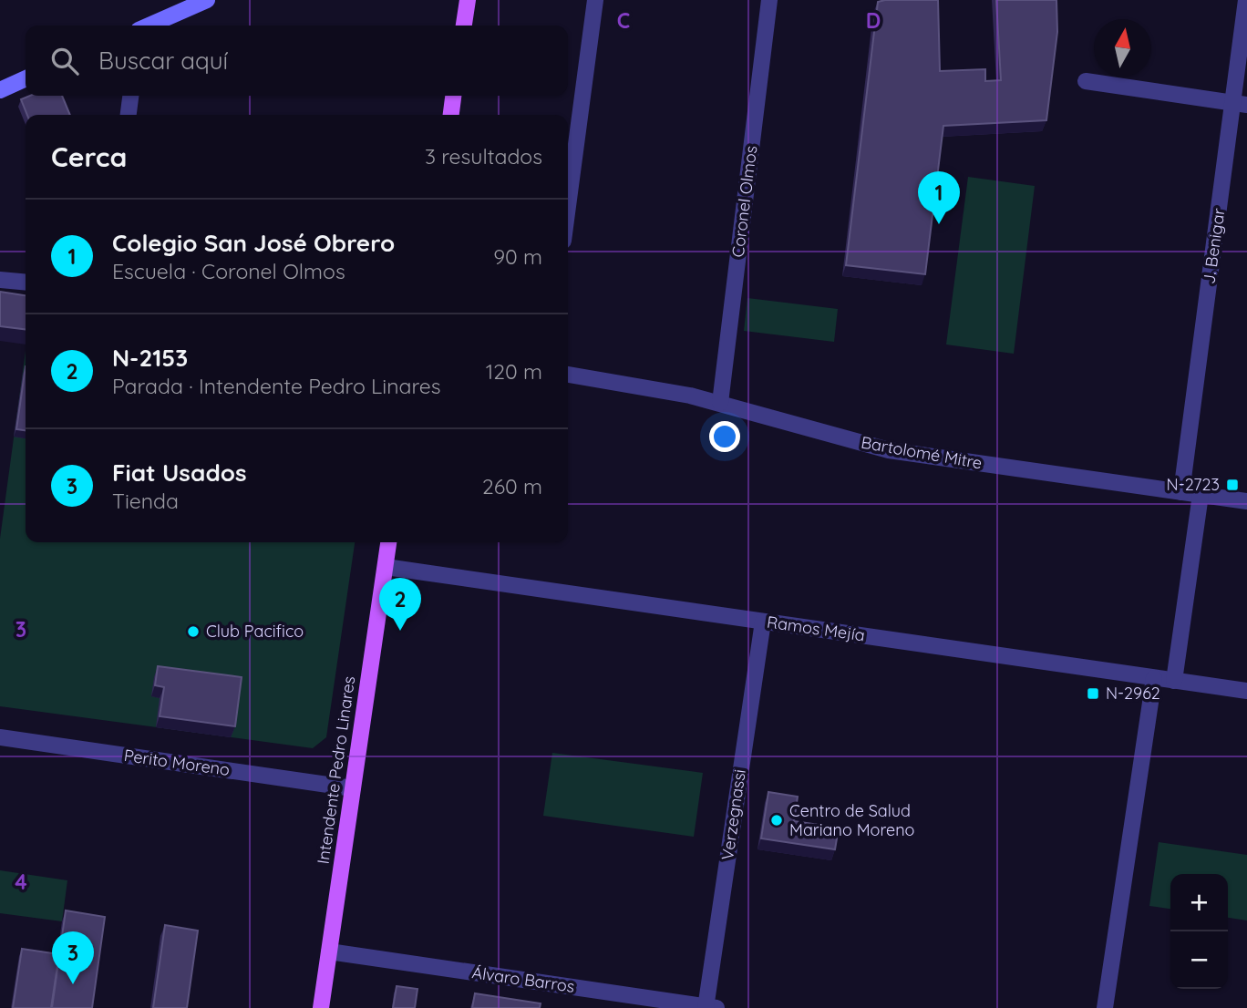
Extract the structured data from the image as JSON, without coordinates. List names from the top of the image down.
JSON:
{
  "streets": {
    "main road": ["Intendente Pedro Linares"],
    "street": [
      "Coronel Olmos",
      "J. Benigar",
      "Bartolomé Mitre",
      "Ramos Mejía",
      "Perito Moreno",
      "Verzegnassi",
      "Álvaro Barros"
    ]
  },
  "crossings": [
    ["Coronel Olmos", "Bartolomé Mitre"],
    ["J. Benigar", "Bartolomé Mitre"],
    ["Ramos Mejía", "Intendente Pedro Linares"],
    ["Ramos Mejía", "Verzegnassi"],
    ["Perito Moreno", "Intendente Pedro Linares"],
    ["Intendente Pedro Linares", "Álvaro Barros"],
    ["Verzegnassi", "Álvaro Barros"]
  ],
  "places": {
    "transit": ["N-2723", "N-2962"],
    "other": ["Club Pacifico", "Centro de Salud Mariano Moreno"]
  },
  "north": "top",
  "page": {
    "search": "Buscar aquí",
    "heading": ["Cerca", "3 resultados"],
    "pins": ["1", "2", "3"],
    "list": [
      {
        "mark": "1",
        "name": "Colegio San José Obrero",
        "note": "Escuela · Coronel Olmos",
        "value": "90 m"
      },
      {
        "mark": "2",
        "name": "N-2153",
        "note": "Parada · Intendente Pedro Linares",
        "value": "120 m"
      },
      {
        "mark": "3",
        "name": "Fiat Usados",
        "note": "Tienda",
        "value": "260 m"
      }
    ],
    "map_buttons": ["+", "−"]
  },
  "grid": {
    "columns": ["C", "D"],
    "rows": ["3", "4"]
  }
}
